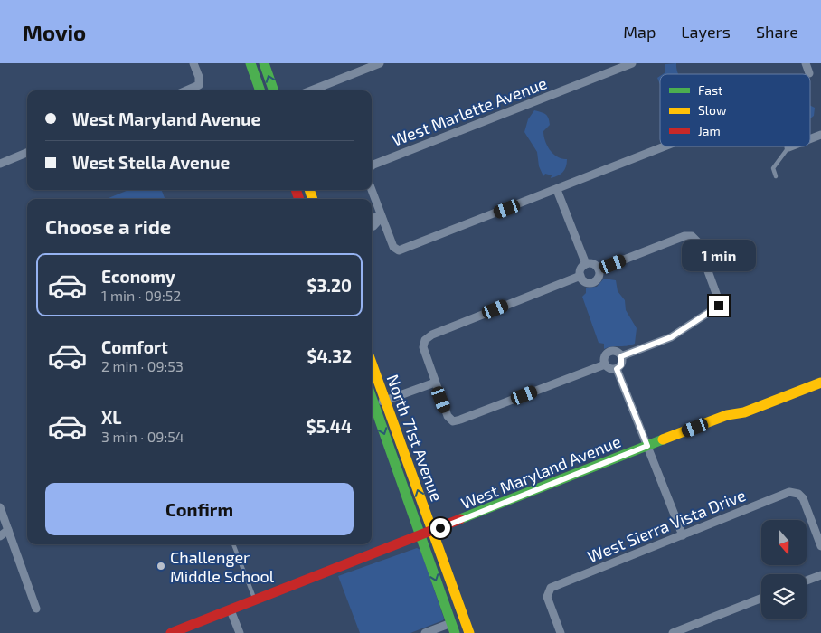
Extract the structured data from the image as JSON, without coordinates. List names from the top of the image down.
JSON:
{
  "streets": {
    "street": [
      "West Marlette Avenue",
      "North 71st Avenue",
      "West Maryland Avenue",
      "West Sierra Vista Drive"
    ]
  },
  "crossings": [
    ["North 71st Avenue", "West Maryland Avenue"]
  ],
  "places": ["Challenger Middle School"],
  "legend": ["Fast", "Slow", "Jam"],
  "north": "bottom",
  "page": {
    "header": "Movio",
    "nav": ["Map", "Layers", "Share"],
    "banner": ["West Maryland Avenue", "West Stella Avenue"],
    "heading": "Choose a ride",
    "bubble": "1 min",
    "list": [
      {
        "name": "Economy",
        "note": "1 min · 09:52",
        "value": "$3.20"
      },
      {
        "name": "Comfort",
        "note": "2 min · 09:53",
        "value": "$4.32"
      },
      {
        "name": "XL",
        "note": "3 min · 09:54",
        "value": "$5.44"
      }
    ],
    "buttons": "Confirm"
  }
}
